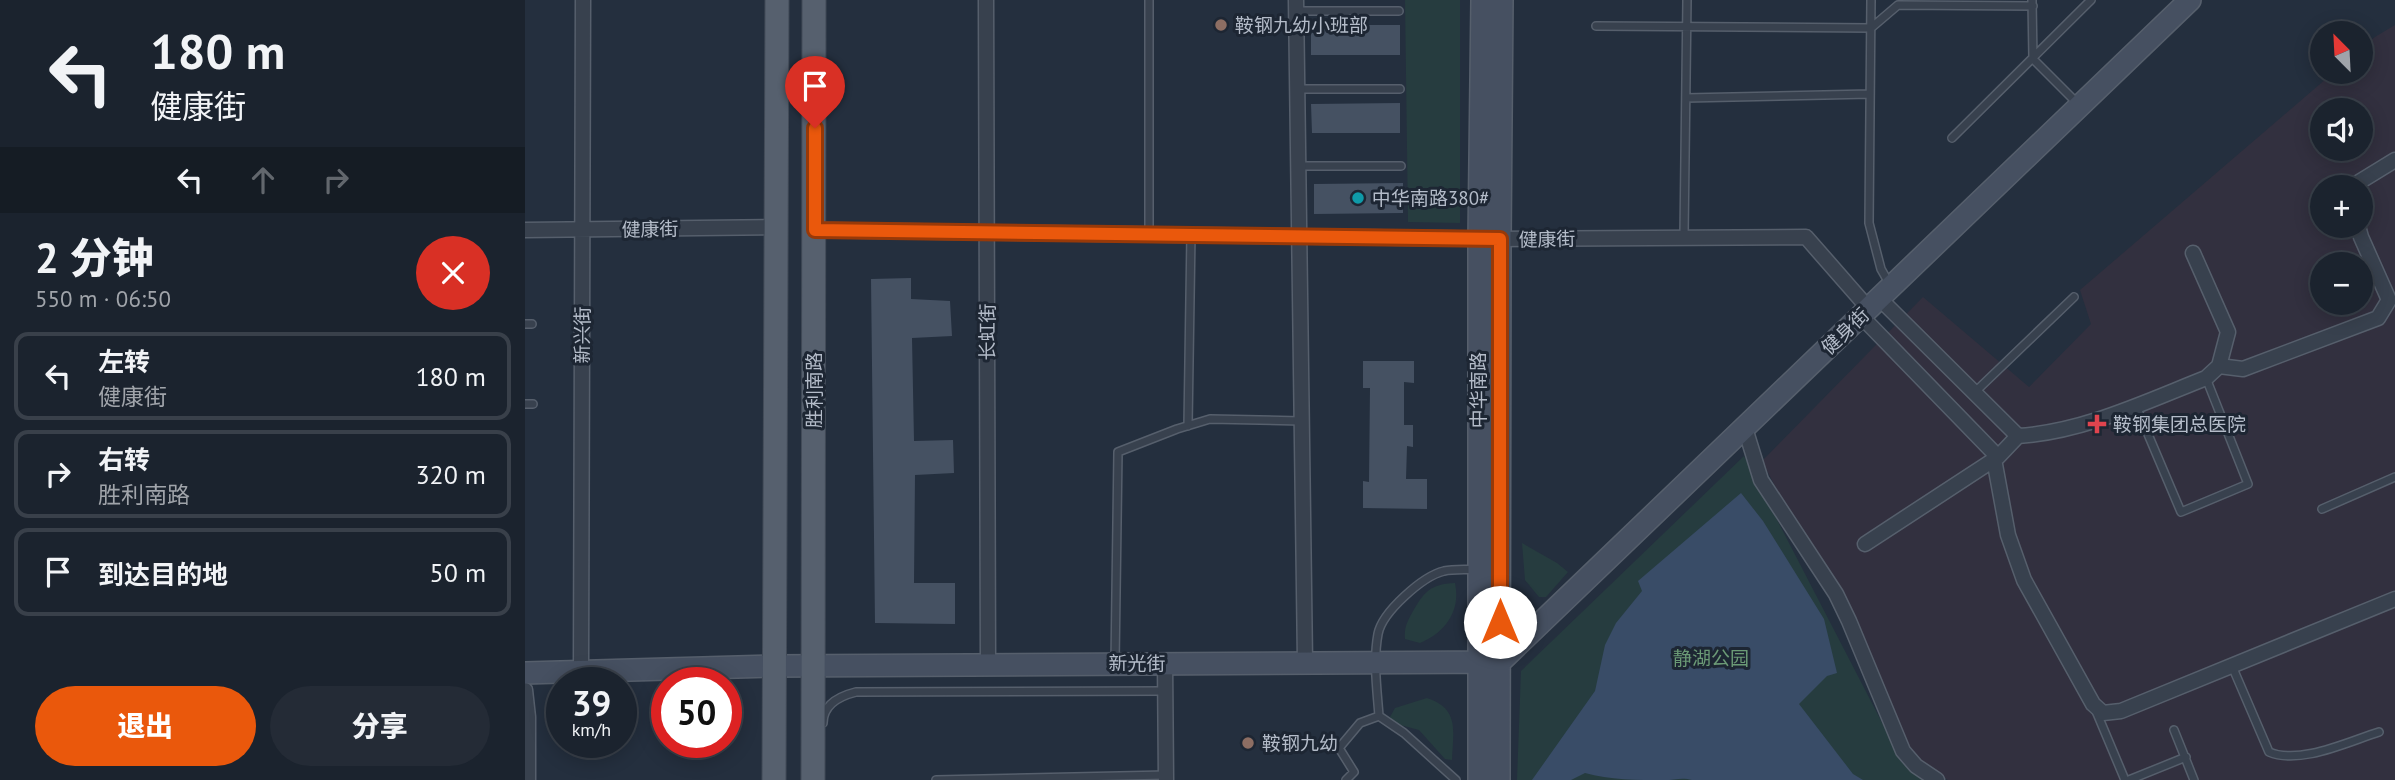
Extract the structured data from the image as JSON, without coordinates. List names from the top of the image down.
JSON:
{
  "streets": {
    "main road": [
      "健身街",
      "胜利南路",
      "中华南路",
      "新光街"
    ],
    "street": ["健康街", "长虹街", "新兴街"]
  },
  "crossings": [
    ["健康街", "健身街"],
    ["健康街", "长虹街"],
    ["健康街", "新兴街"],
    ["健康街", "胜利南路"],
    ["健康街", "中华南路"],
    ["健身街", "中华南路"],
    ["健身街", "新光街"],
    ["长虹街", "新光街"],
    ["胜利南路", "新光街"],
    ["中华南路", "新光街"]
  ],
  "parks": ["静湖公园"],
  "places": {
    "other": ["鞍钢九幼小班部", "中华南路380#", "鞍钢九幼"],
    "health": ["鞍钢集团总医院"]
  },
  "north": "top left",
  "page": {
    "turn": ["180 m", "健康街"],
    "map_buttons": ["+", "−"],
    "heading": ["2 分钟", "550 m · 06:50"],
    "list": [
      {
        "name": "左转",
        "note": "健康街",
        "value": "180 m"
      },
      {
        "name": "右转",
        "note": "胜利南路",
        "value": "320 m"
      },
      {
        "name": "到达目的地",
        "value": "50 m"
      }
    ],
    "speed": "39 km/h",
    "limit": "50",
    "buttons": ["退出", "分享"]
  }
}
